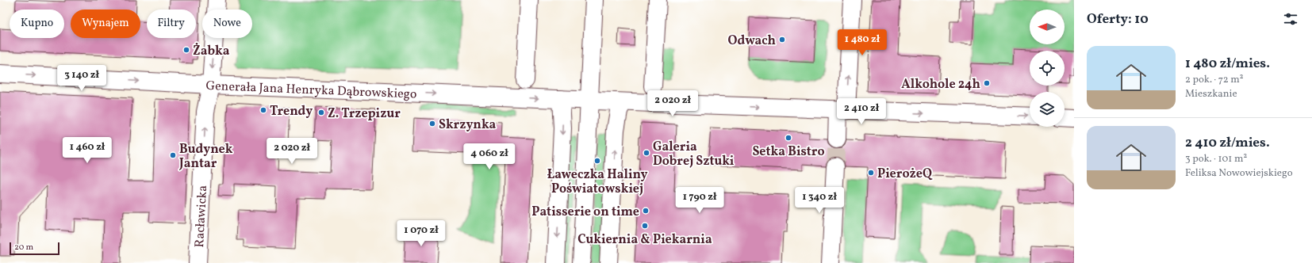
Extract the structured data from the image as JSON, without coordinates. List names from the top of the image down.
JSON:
{
  "streets": {
    "street": ["Generała Jana Henryka Dąbrowskiego", "Racławicka"]
  },
  "crossings": [
    ["Generała Jana Henryka Dąbrowskiego", "Racławicka"]
  ],
  "one_way": ["Generała Jana Henryka Dąbrowskiego"],
  "places": [
    "Odwach",
    "Żabka",
    "Alkohole 24h",
    "Trendy",
    "Z. Trzepizur",
    "Skrzynka",
    "Setka Bistro",
    "Galeria Dobrej Sztuki",
    "Budynek Jantar",
    "Ławeczka Haliny Poświatowskiej",
    "PierożeQ",
    "Patisserie on time",
    "Cukiernia & Piekarnia"
  ],
  "scale_bar": "20 m",
  "north": "left",
  "page": {
    "heading": "Oferty: 10",
    "chip": [
      "Kupno",
      "Wynajem",
      "Filtry",
      "Nowe"
    ],
    "price": [
      "1 480 zł",
      "3 140 zł",
      "2 020 zł",
      "2 410 zł",
      "1 460 zł",
      "2 020 zł",
      "4 060 zł",
      "1 790 zł",
      "1 340 zł",
      "1 070 zł"
    ],
    "list": [
      {
        "name": "1 480 zł/mies.",
        "note": "2 pok. · 72 m² · Mieszkanie"
      },
      {
        "name": "2 410 zł/mies.",
        "note": "3 pok. · 101 m² · Feliksa Nowowiejskiego"
      }
    ],
    "scale": "20 m"
  }
}
